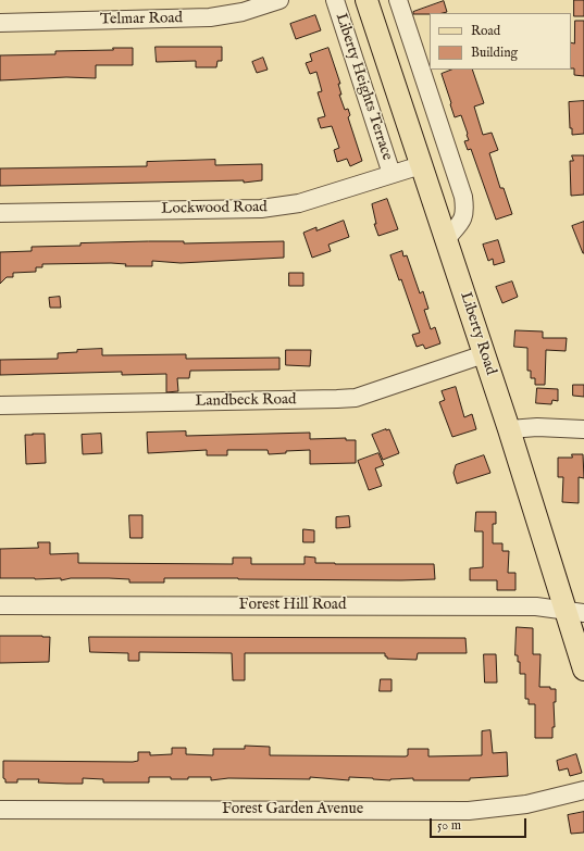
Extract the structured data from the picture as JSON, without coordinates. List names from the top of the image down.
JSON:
{
  "streets": {
    "main road": ["Liberty Road"],
    "street": [
      "Telmar Road",
      "Liberty Heights Terrace",
      "Lockwood Road",
      "Landbeck Road",
      "Forest Hill Road",
      "Forest Garden Avenue"
    ]
  },
  "crossings": [
    ["Liberty Heights Terrace", "Lockwood Road"],
    ["Lockwood Road", "Liberty Road"],
    ["Liberty Road", "Landbeck Road"],
    ["Liberty Road", "Forest Hill Road"]
  ],
  "legend": ["Road", "Building"],
  "scale_bar": "50 m"
}
